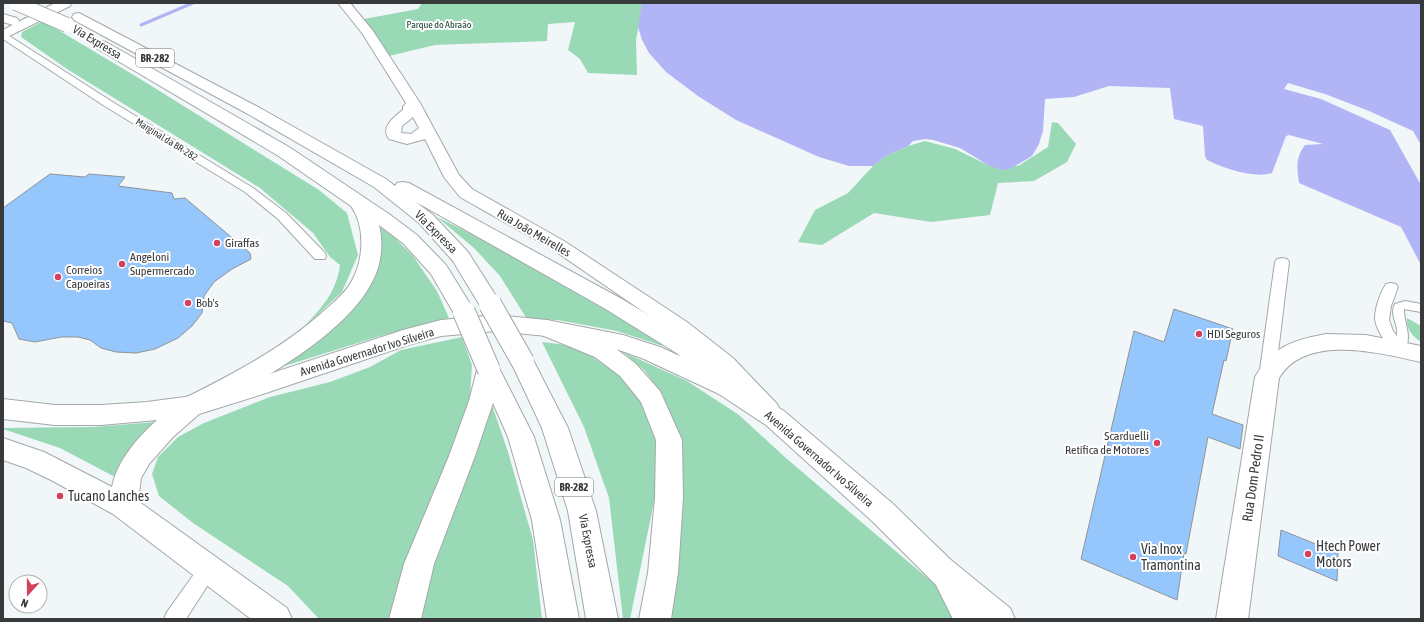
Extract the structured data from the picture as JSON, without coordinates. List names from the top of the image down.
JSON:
{
  "streets": {
    "main road": [
      "Via Expressa",
      "BR-282",
      "Rua João Meirelles",
      "Avenida Governador Ivo Silveira",
      "Rua Dom Pedro II"
    ],
    "street": ["Marginal da BR-282"]
  },
  "crossings": [
    ["Rua João Meirelles", "Avenida Governador Ivo Silveira"]
  ],
  "parks": ["Parque do Abraão"],
  "places": [
    "Giraffas",
    "Angeloni Supermercado",
    "Correios Capoeiras",
    "Bob's",
    "HDI Seguros",
    "Scarduelli Retífica de Motores",
    "Tucano Lanches",
    "Htech Power Motors",
    "Via Inox Tramontina"
  ],
  "north": "bottom"
}
